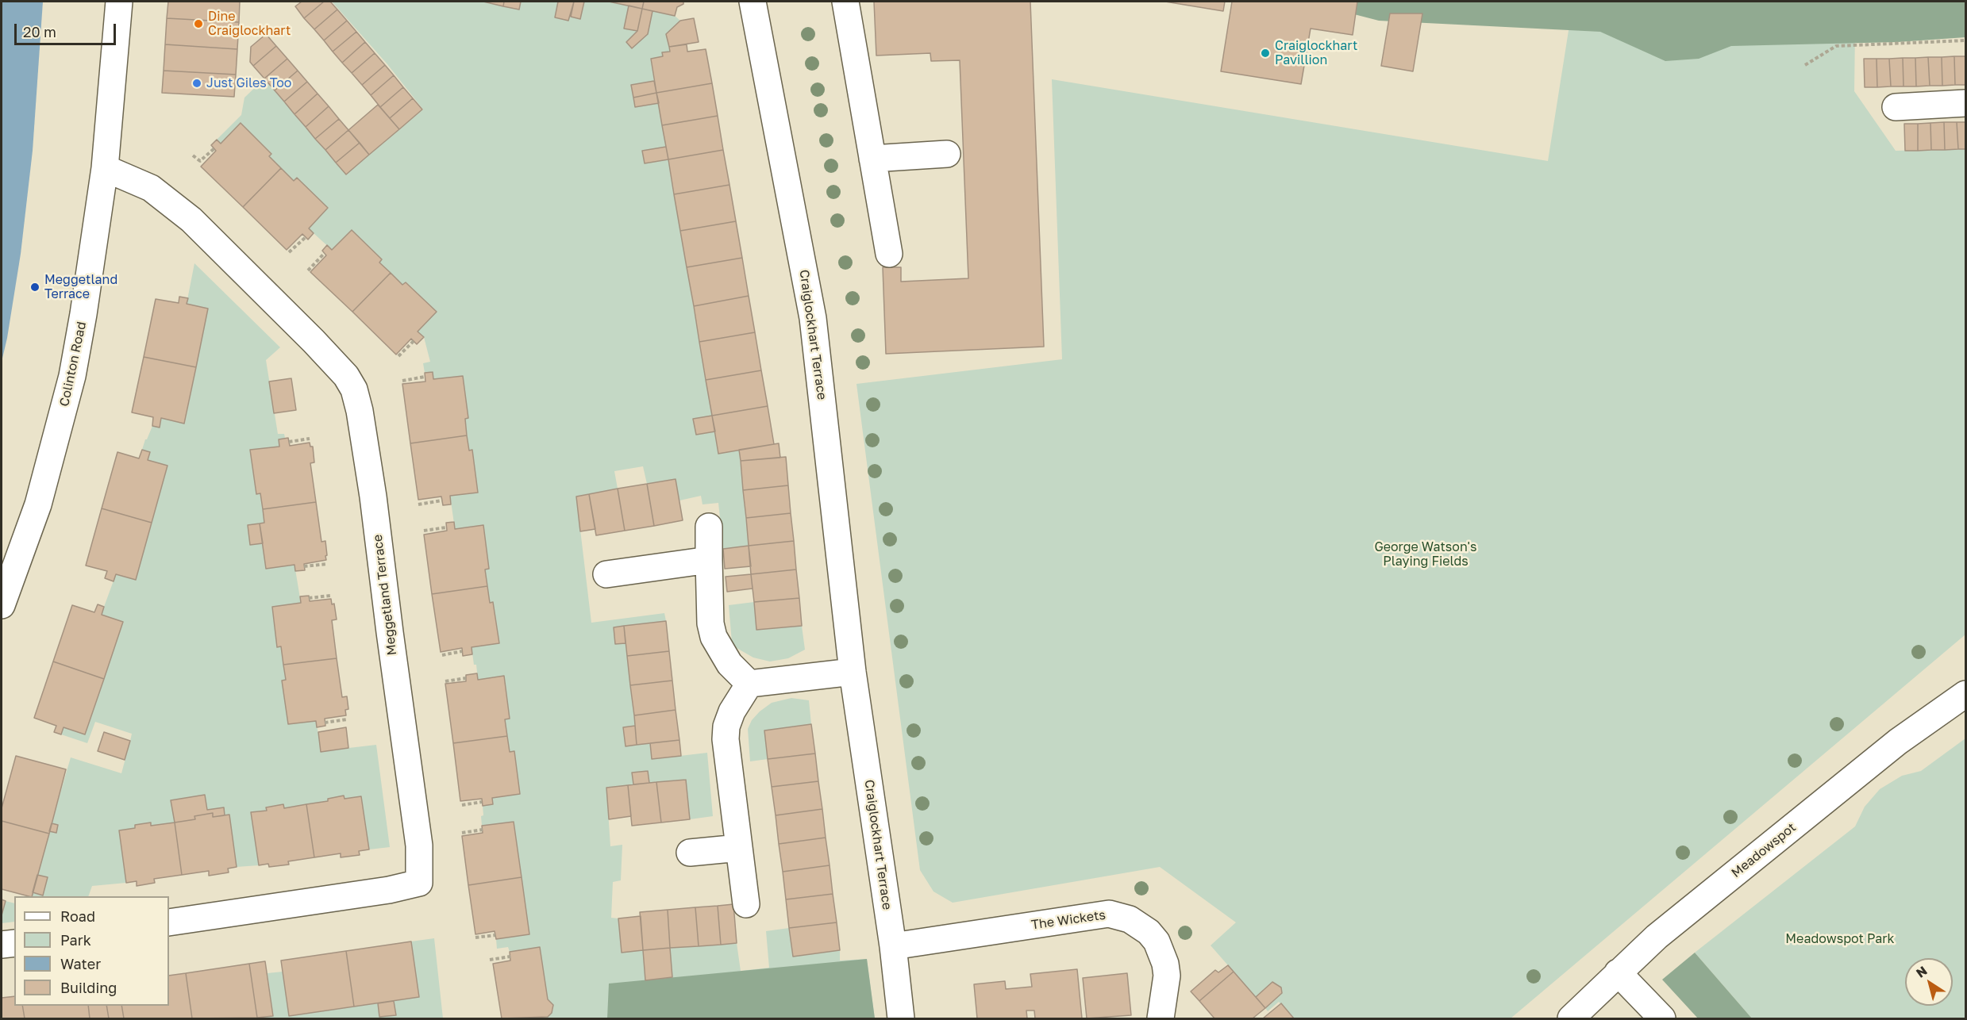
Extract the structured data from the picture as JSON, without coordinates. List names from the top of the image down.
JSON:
{
  "streets": {
    "street": [
      "Craiglockhart Terrace",
      "Colinton Road",
      "Meggetland Terrace",
      "Meadowspot",
      "The Wickets"
    ]
  },
  "crossings": [
    ["Craiglockhart Terrace", "The Wickets"],
    ["Colinton Road", "Meggetland Terrace"]
  ],
  "parks": ["George Watson's Playing Fields", "Meadowspot Park"],
  "places": [
    "Dine Craiglockhart",
    "Craiglockhart Pavillion",
    "Just Giles Too",
    "Meggetland Terrace"
  ],
  "legend": [
    "Road",
    "Park",
    "Water",
    "Building"
  ],
  "scale_bar": "20 m",
  "north": "top left"
}
